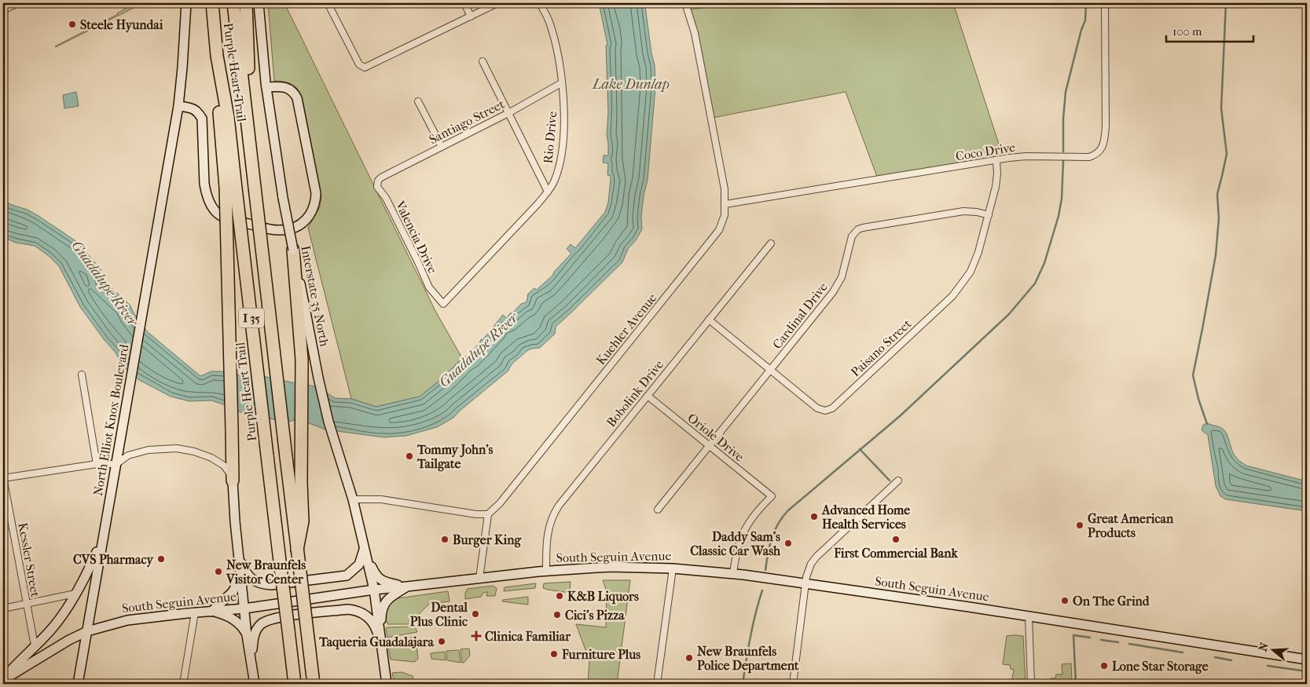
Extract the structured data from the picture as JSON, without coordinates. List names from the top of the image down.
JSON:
{
  "streets": {
    "highway": ["Purple Heart Trail", "I 35"],
    "main road": ["Interstate 35 North", "North Elliot Knox Boulevard", "South Seguin Avenue"],
    "street": [
      "Santiago Street",
      "Rio Drive",
      "Coco Drive",
      "Valencia Drive",
      "Cardinal Drive",
      "Kuehler Avenue",
      "Paisano Street",
      "Bobolink Drive",
      "Oriole Drive",
      "Kessler Street"
    ]
  },
  "crossings": [
    ["Santiago Street", "Rio Drive"],
    ["Santiago Street", "Valencia Drive"],
    ["Rio Drive", "Valencia Drive"],
    ["Coco Drive", "Kuehler Avenue"],
    ["Coco Drive", "Paisano Street"],
    ["Interstate 35 North", "South Seguin Avenue"],
    ["Cardinal Drive", "Paisano Street"],
    ["Cardinal Drive", "Oriole Drive"],
    ["Paisano Street", "Bobolink Drive"],
    ["Bobolink Drive", "Oriole Drive"],
    ["Bobolink Drive", "South Seguin Avenue"],
    ["North Elliot Knox Boulevard", "South Seguin Avenue"],
    ["Oriole Drive", "South Seguin Avenue"]
  ],
  "water": ["Lake Dunlap", "Guadalupe River"],
  "places": {
    "other": [
      "Steele Hyundai",
      "Tommy John's Tailgate",
      "Advanced Home Health Services",
      "Great American Products",
      "Burger King",
      "First Commercial Bank",
      "Daddy Sam's Classic Car Wash",
      "CVS Pharmacy",
      "New Braunfels Visitor Center",
      "K&B Liquors",
      "On The Grind",
      "Dental Plus Clinic",
      "Cici's Pizza",
      "Taqueria Guadalajara",
      "Furniture Plus",
      "New Braunfels Police Department",
      "Lone Star Storage"
    ],
    "health": ["Clinica Familiar"]
  },
  "scale_bar": "100 m",
  "north": "left"
}
